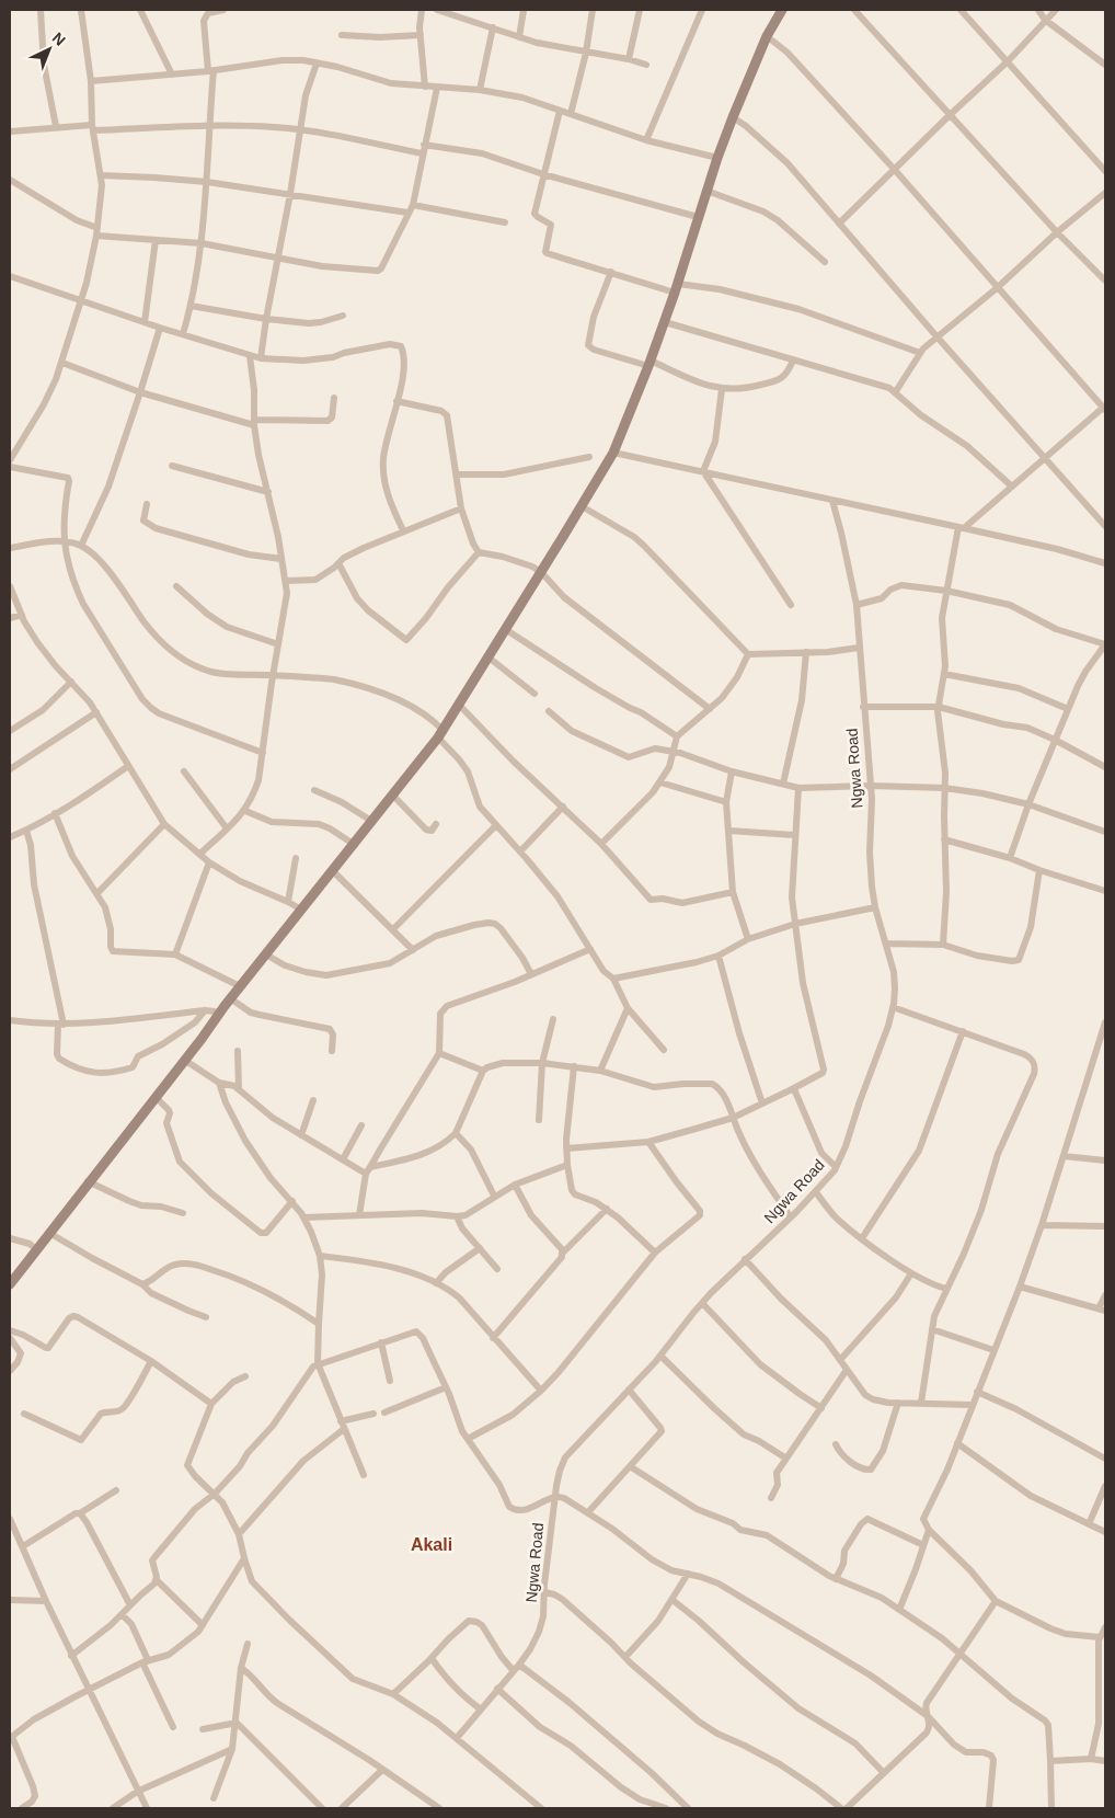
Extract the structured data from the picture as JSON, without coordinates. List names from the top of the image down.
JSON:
{
  "streets": {
    "street": ["Ngwa Road"]
  },
  "districts": ["Akali"],
  "north": "top right"
}
